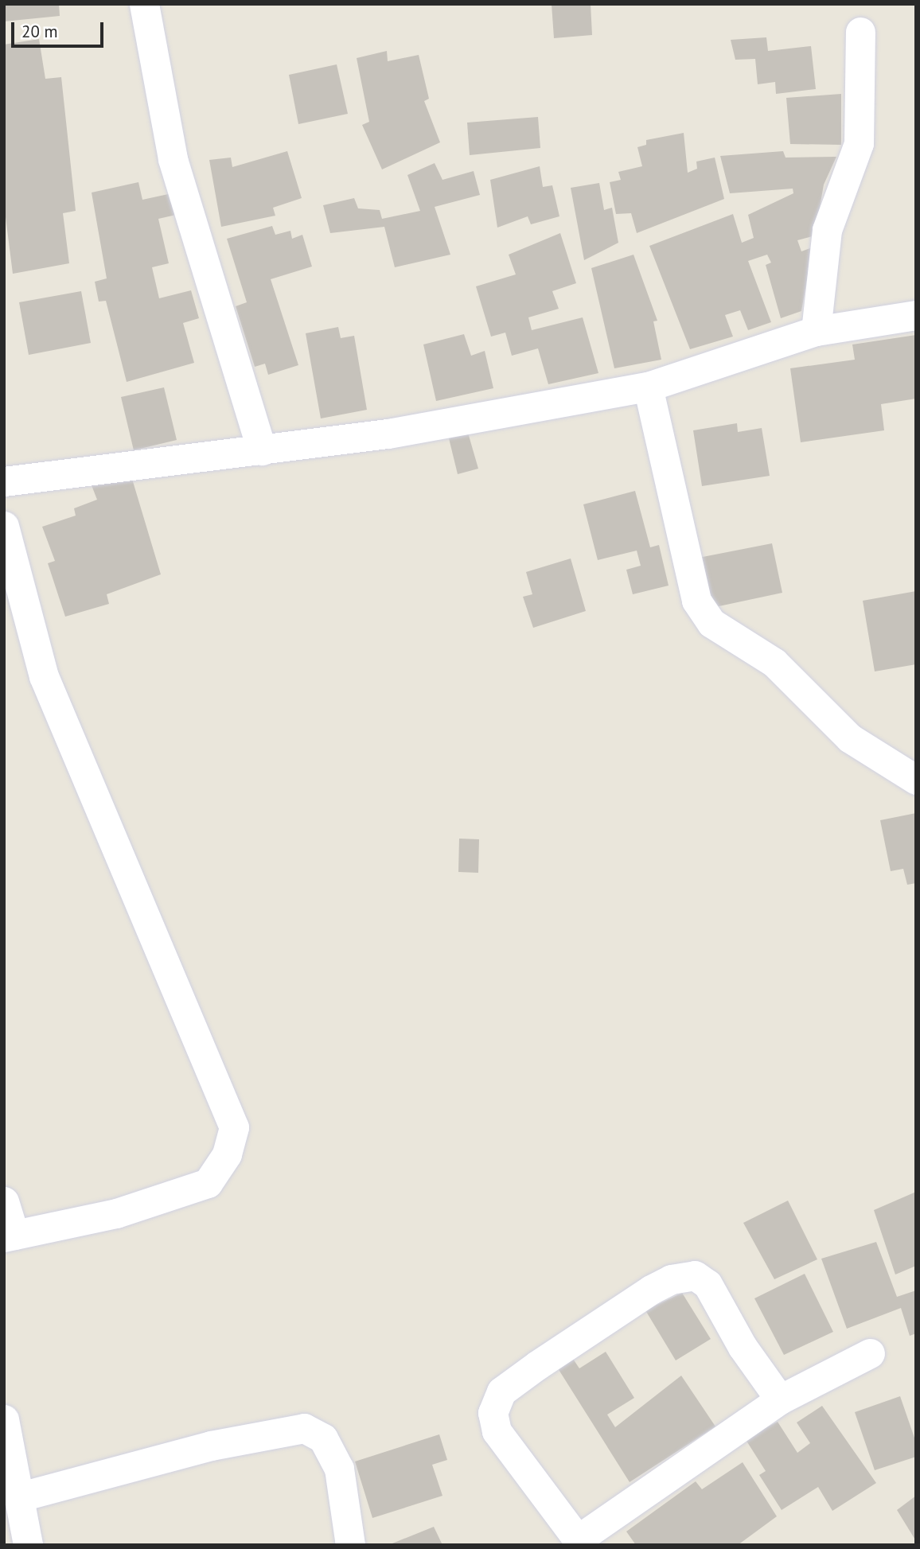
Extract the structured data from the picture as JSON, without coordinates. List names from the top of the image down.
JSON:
{
  "scale_bar": "20 m"
}
